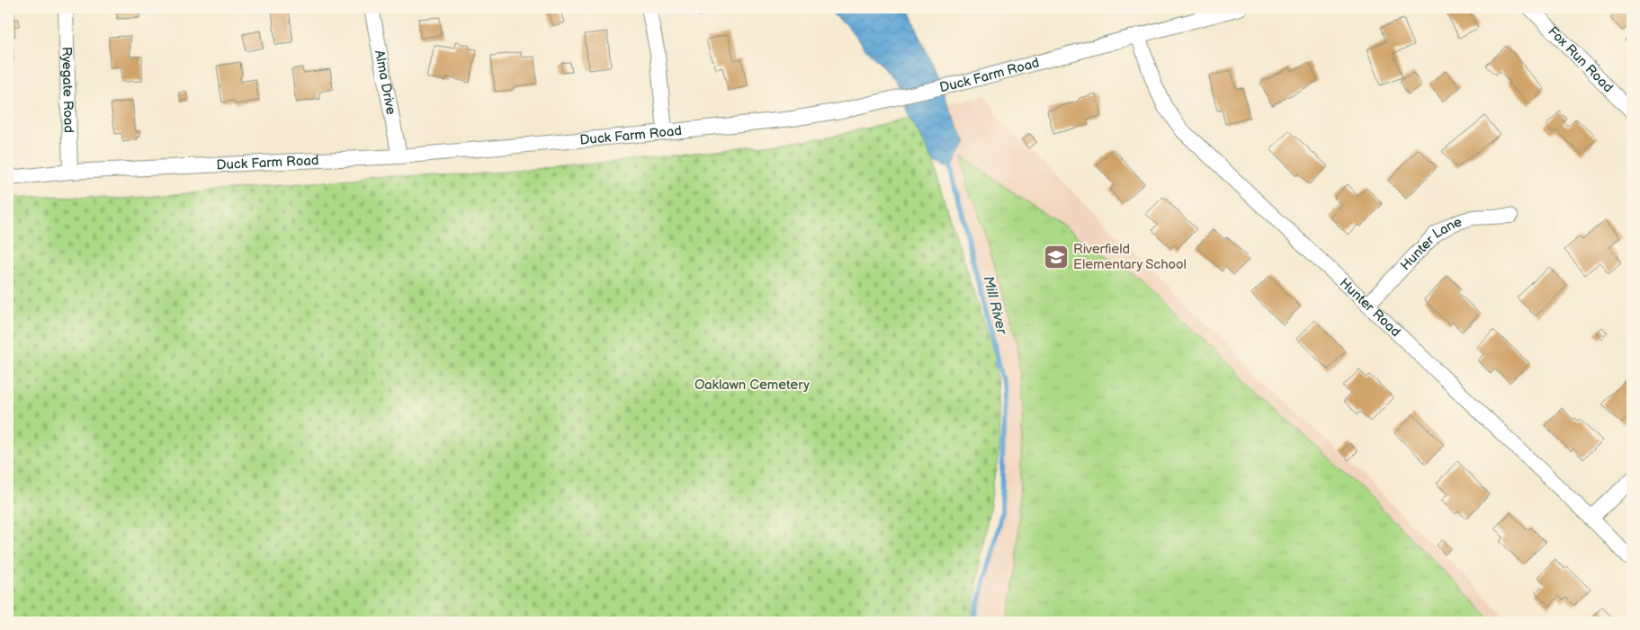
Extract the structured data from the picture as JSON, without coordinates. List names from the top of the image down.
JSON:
{
  "streets": {
    "street": [
      "Fox Run Road",
      "Duck Farm Road",
      "Alma Drive",
      "Ryegate Road",
      "Hunter Lane",
      "Hunter Road"
    ]
  },
  "crossings": [
    ["Duck Farm Road", "Alma Drive"],
    ["Duck Farm Road", "Ryegate Road"],
    ["Duck Farm Road", "Hunter Road"],
    ["Hunter Lane", "Hunter Road"]
  ],
  "water": ["Mill River"],
  "parks": ["Oaklawn Cemetery"],
  "places": {
    "school or university": ["Riverfield Elementary School"]
  }
}
